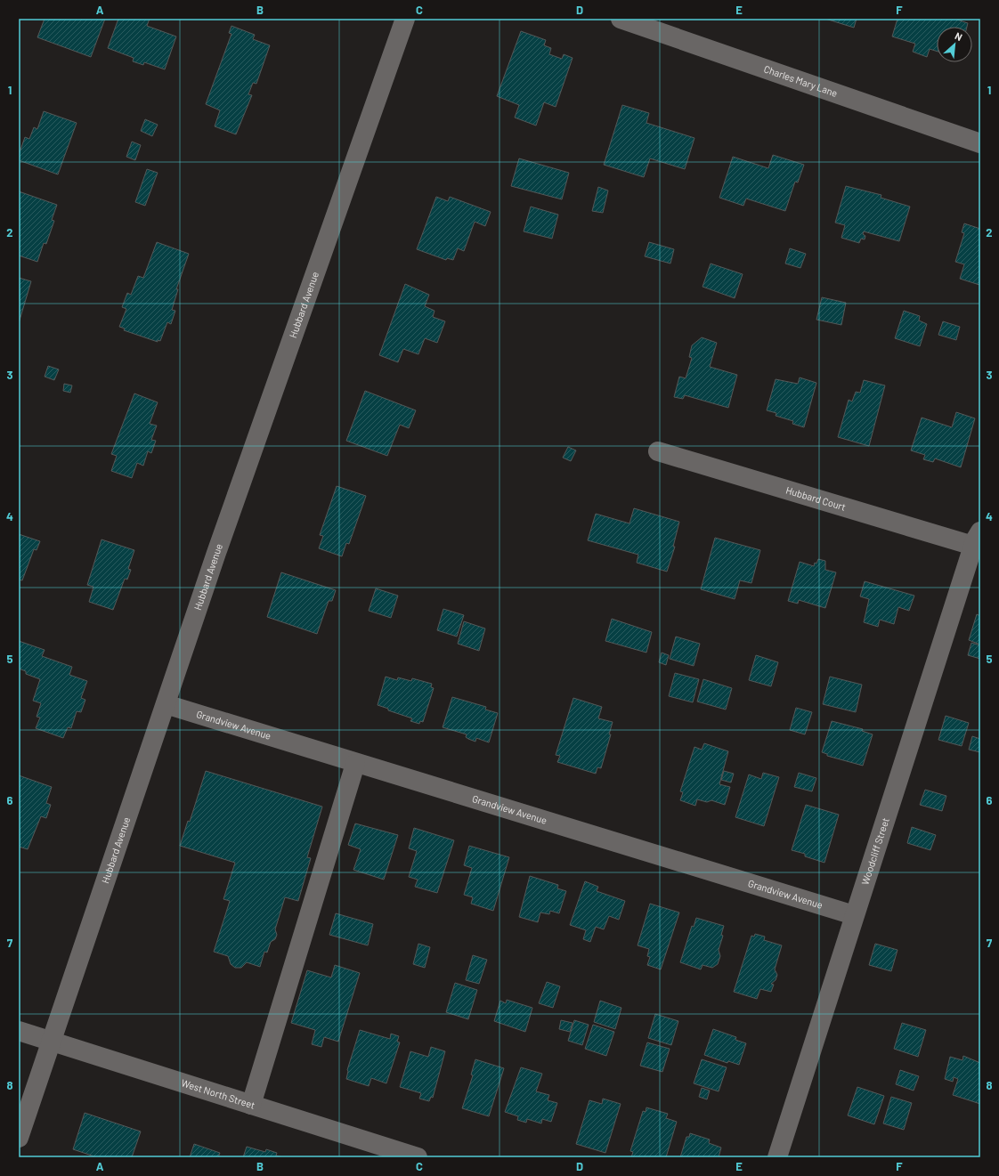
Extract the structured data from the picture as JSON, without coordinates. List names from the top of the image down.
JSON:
{
  "streets": {
    "street": [
      "Charles Mary Lane",
      "Hubbard Avenue",
      "Hubbard Court",
      "Grandview Avenue",
      "Woodcliff Street",
      "West North Street"
    ]
  },
  "crossings": [
    ["Hubbard Avenue", "Grandview Avenue"],
    ["Hubbard Avenue", "West North Street"],
    ["Hubbard Court", "Woodcliff Street"],
    ["Grandview Avenue", "Woodcliff Street"]
  ],
  "north": "top right",
  "grid": {
    "columns": [
      "A",
      "B",
      "C",
      "D",
      "E",
      "F"
    ],
    "rows": [
      "1",
      "2",
      "3",
      "4",
      "5",
      "6",
      "7",
      "8"
    ]
  }
}
